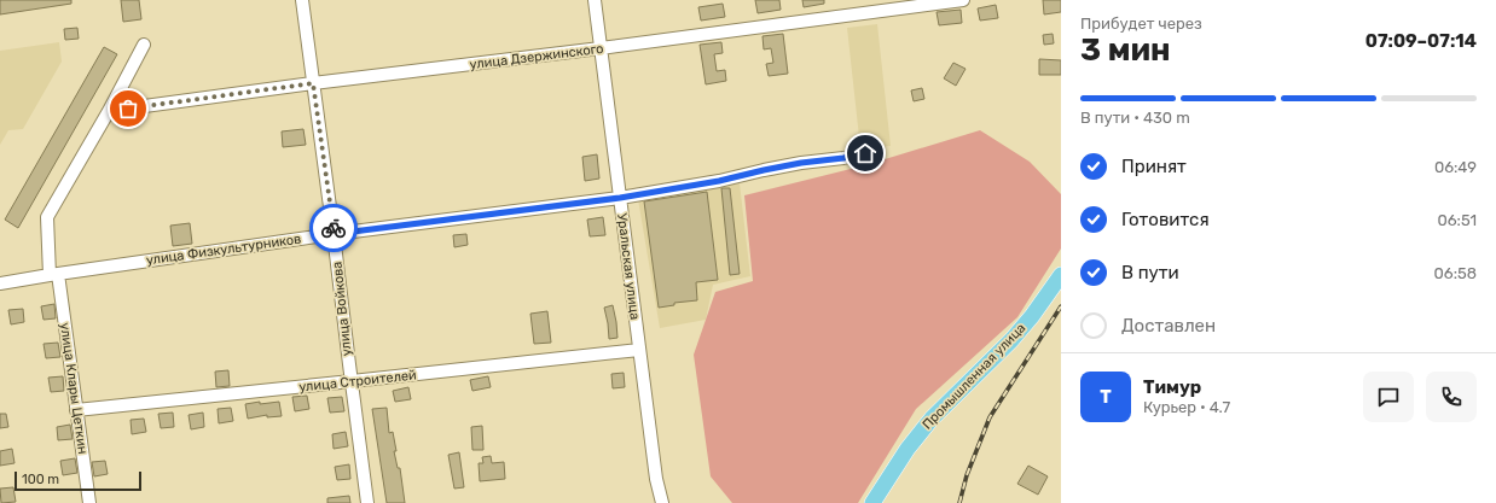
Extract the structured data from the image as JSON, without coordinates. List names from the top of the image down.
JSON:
{
  "streets": {
    "main road": ["Промышленная улица"],
    "street": [
      "улица Дзержинского",
      "улица Физкультурников",
      "Уральская улица",
      "улица Войкова",
      "улица Строителей",
      "улица Клары Цеткин"
    ]
  },
  "crossings": [
    ["улица Дзержинского", "Уральская улица"],
    ["улица Дзержинского", "улица Войкова"],
    ["улица Дзержинского", "улица Клары Цеткин"],
    ["улица Физкультурников", "Уральская улица"],
    ["улица Физкультурников", "улица Войкова"],
    ["улица Физкультурников", "улица Клары Цеткин"],
    ["Уральская улица", "улица Строителей"],
    ["улица Войкова", "улица Строителей"],
    ["улица Строителей", "улица Клары Цеткин"]
  ],
  "scale_bar": "100 m",
  "page": {
    "heading": ["3 мин", "Прибудет через", "07:09–07:14"],
    "panel": ["Тимур", "Курьер · 4.7"],
    "bar": "В пути · 430 m",
    "list": [
      ["Принят", "06:49"],
      ["Готовится", "06:51"],
      ["В пути", "06:58"],
      "Доставлен"
    ],
    "round": "Т",
    "scale": "100 m"
  }
}
